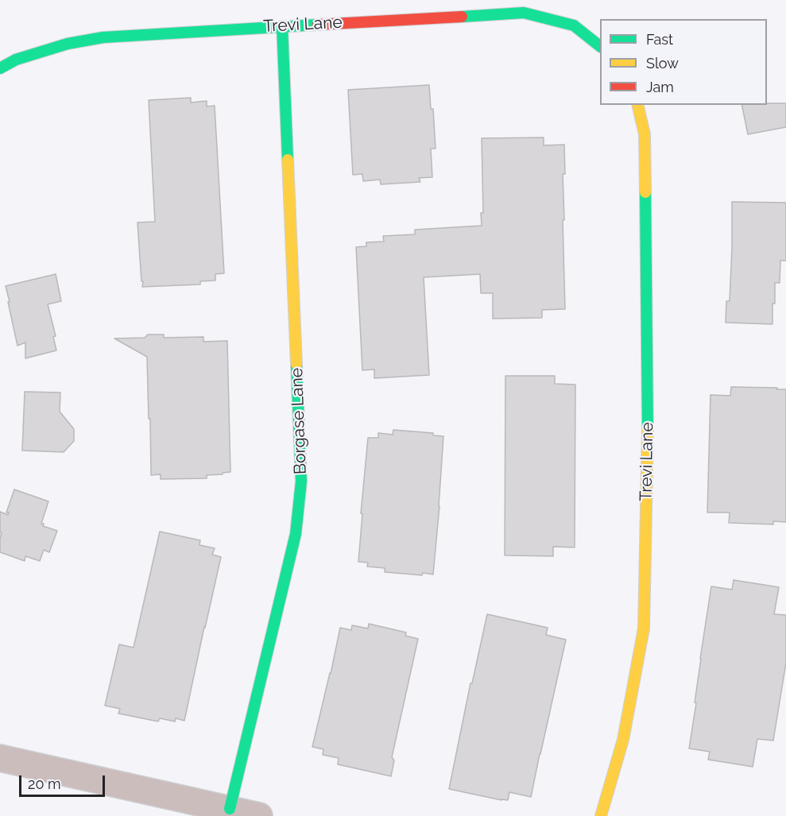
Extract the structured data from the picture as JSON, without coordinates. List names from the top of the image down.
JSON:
{
  "streets": {
    "street": ["Trevi Lane", "Borgase Lane"]
  },
  "crossings": [
    ["Trevi Lane", "Borgase Lane"]
  ],
  "legend": ["Fast", "Slow", "Jam"],
  "scale_bar": "20 m"
}
